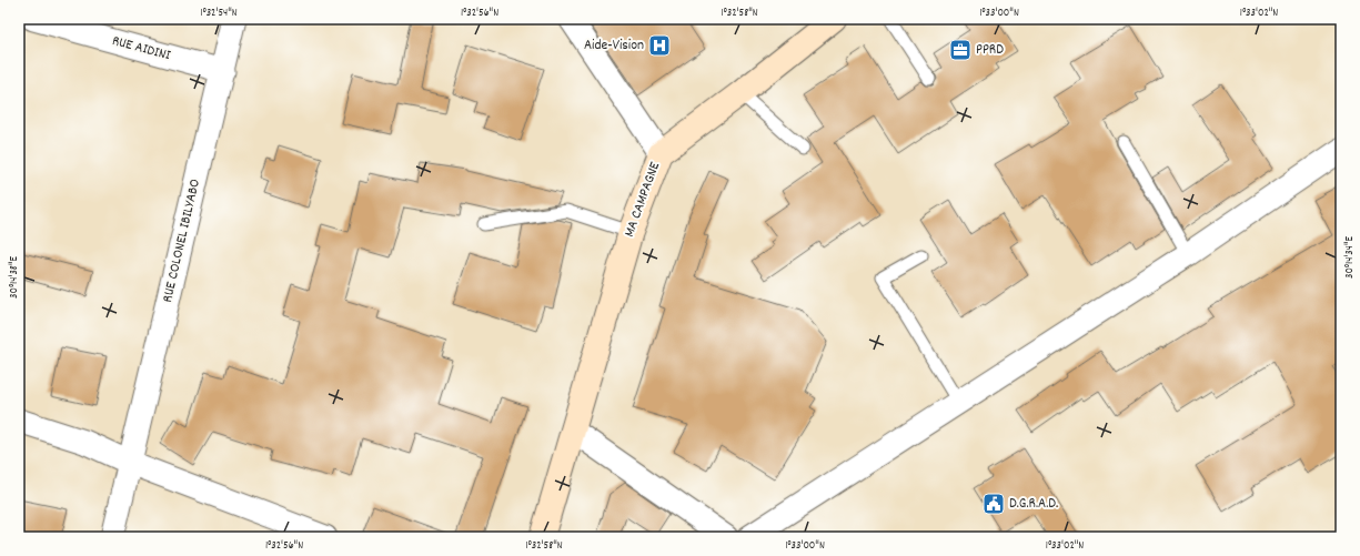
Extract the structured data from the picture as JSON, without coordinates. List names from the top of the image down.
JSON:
{
  "streets": {
    "street": ["RUE AIDINI", "MA CAMPAGNE", "RUE COLONEL IBILYABO"]
  },
  "crossings": [
    ["RUE AIDINI", "RUE COLONEL IBILYABO"]
  ],
  "places": {
    "hospital": ["Aide-Vision"],
    "office": ["PPRD"],
    "public building": ["D.G.R.A.D."]
  },
  "coordinates": [
    "1°32'54\"N",
    "1°32'56\"N",
    "1°32'58\"N",
    "1°33'00\"N",
    "1°33'02\"N",
    "30°14'34\"E",
    "30°14'38\"E"
  ]
}
